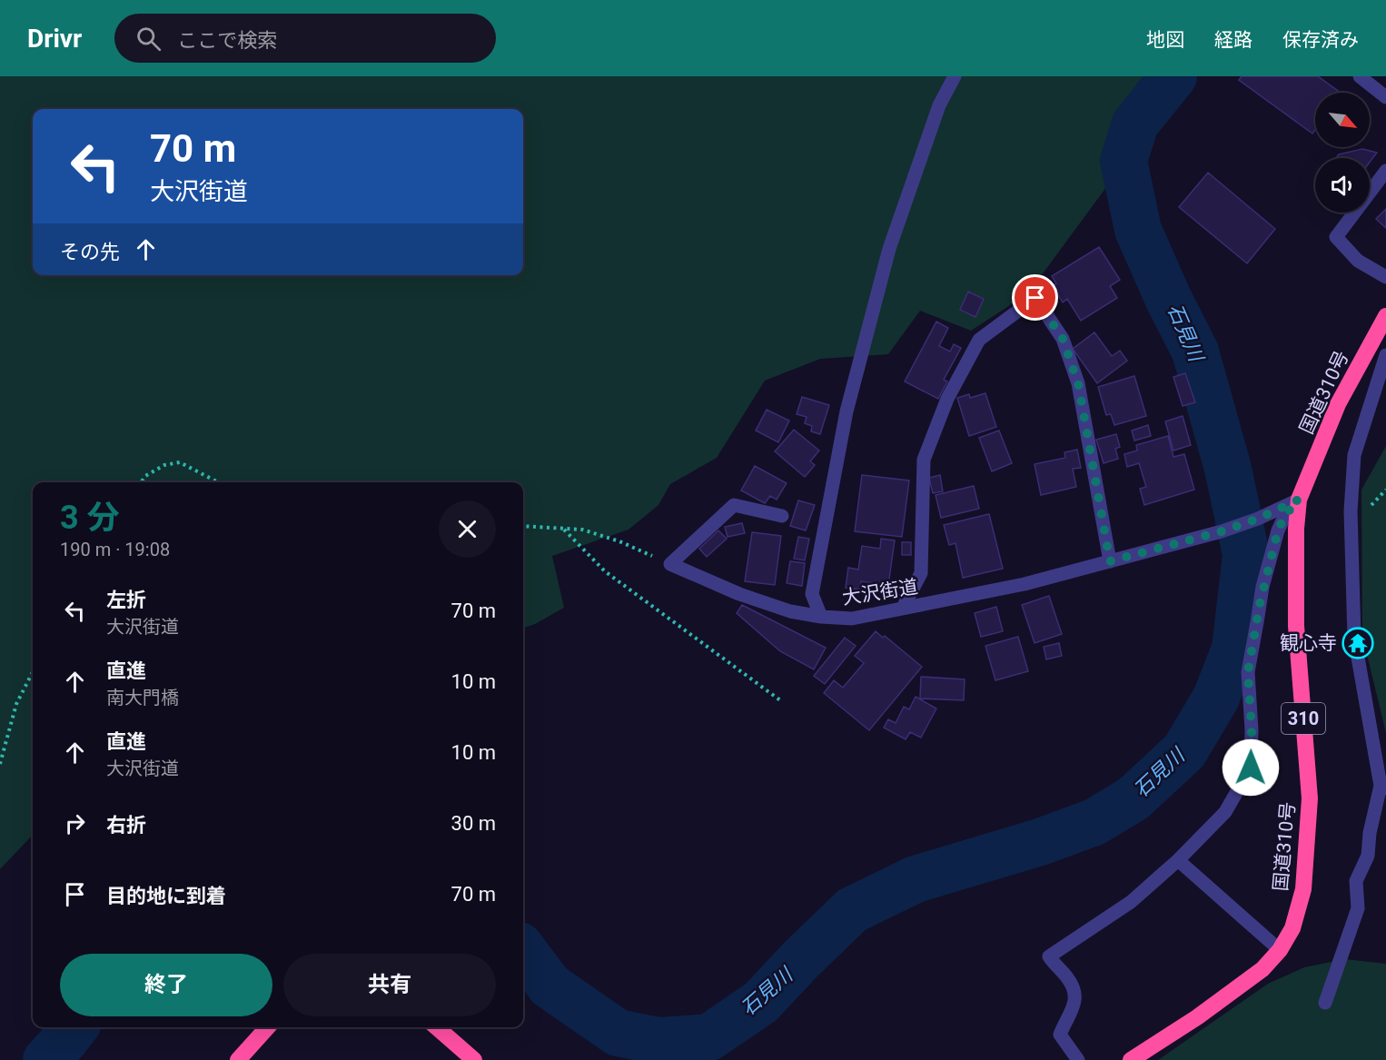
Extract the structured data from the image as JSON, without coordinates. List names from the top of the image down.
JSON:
{
  "streets": {
    "highway": ["国道310号", "310"],
    "street": ["大沢街道"]
  },
  "crossings": [
    ["国道310号", "大沢街道"]
  ],
  "water": ["石見川"],
  "places": {
    "temple": ["観心寺"]
  },
  "north": "bottom right",
  "page": {
    "header": "Drivr",
    "search": "ここで検索",
    "nav": ["地図", "経路", "保存済み"],
    "turn": ["70 m", "大沢街道"],
    "then": "その先",
    "heading": ["3 分", "190 m · 19:08"],
    "list": [
      {
        "name": "左折",
        "note": "大沢街道",
        "value": "70 m"
      },
      {
        "name": "直進",
        "note": "南大門橋",
        "value": "10 m"
      },
      {
        "name": "直進",
        "note": "大沢街道",
        "value": "10 m"
      },
      {
        "name": "右折",
        "value": "30 m"
      },
      {
        "name": "目的地に到着",
        "value": "70 m"
      }
    ],
    "buttons": ["終了", "共有"]
  }
}
